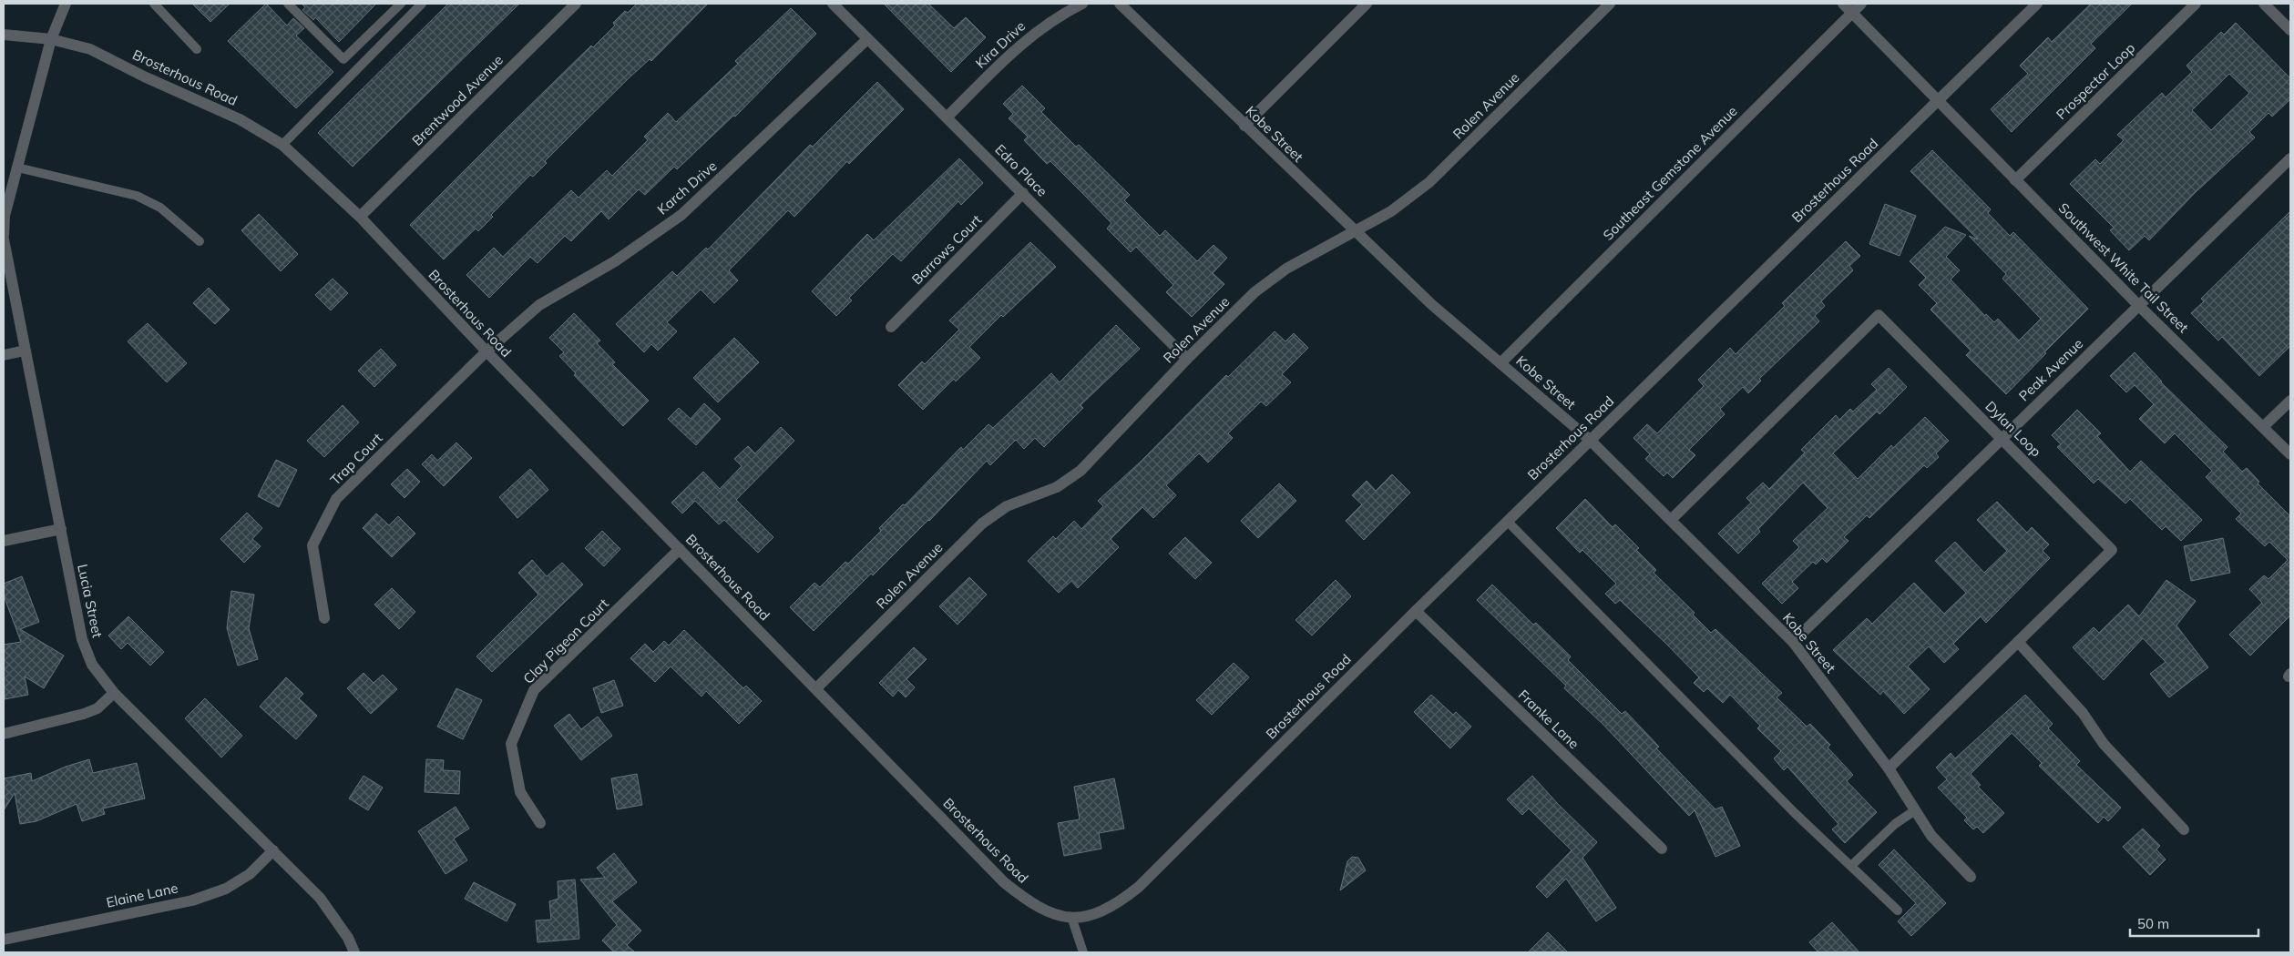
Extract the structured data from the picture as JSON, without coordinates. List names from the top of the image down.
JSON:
{
  "streets": {
    "street": [
      "Kira Drive",
      "Brosterhous Road",
      "Prospector Loop",
      "Brentwood Avenue",
      "Rolen Avenue",
      "Kobe Street",
      "Edro Place",
      "Southeast Gemstone Avenue",
      "Karch Drive",
      "Barrows Court",
      "Southwest White Tail Street",
      "Peak Avenue",
      "Dylan Loop",
      "Trap Court",
      "Lucia Street",
      "Clay Pigeon Court",
      "Franke Lane",
      "Elaine Lane"
    ]
  },
  "crossings": [
    ["Kira Drive", "Edro Place"],
    ["Brosterhous Road", "Brentwood Avenue"],
    ["Brosterhous Road", "Rolen Avenue"],
    ["Brosterhous Road", "Kobe Street"],
    ["Brosterhous Road", "Karch Drive"],
    ["Brosterhous Road", "Southwest White Tail Street"],
    ["Brosterhous Road", "Trap Court"],
    ["Brosterhous Road", "Clay Pigeon Court"],
    ["Brosterhous Road", "Franke Lane"],
    ["Prospector Loop", "Southwest White Tail Street"],
    ["Rolen Avenue", "Kobe Street"],
    ["Rolen Avenue", "Edro Place"],
    ["Kobe Street", "Southeast Gemstone Avenue"],
    ["Kobe Street", "Peak Avenue"],
    ["Kobe Street", "Dylan Loop"],
    ["Edro Place", "Karch Drive"],
    ["Edro Place", "Barrows Court"],
    ["Southeast Gemstone Avenue", "Southwest White Tail Street"],
    ["Karch Drive", "Trap Court"],
    ["Southwest White Tail Street", "Peak Avenue"],
    ["Peak Avenue", "Dylan Loop"],
    ["Lucia Street", "Elaine Lane"]
  ],
  "scale_bar": "50 m"
}
